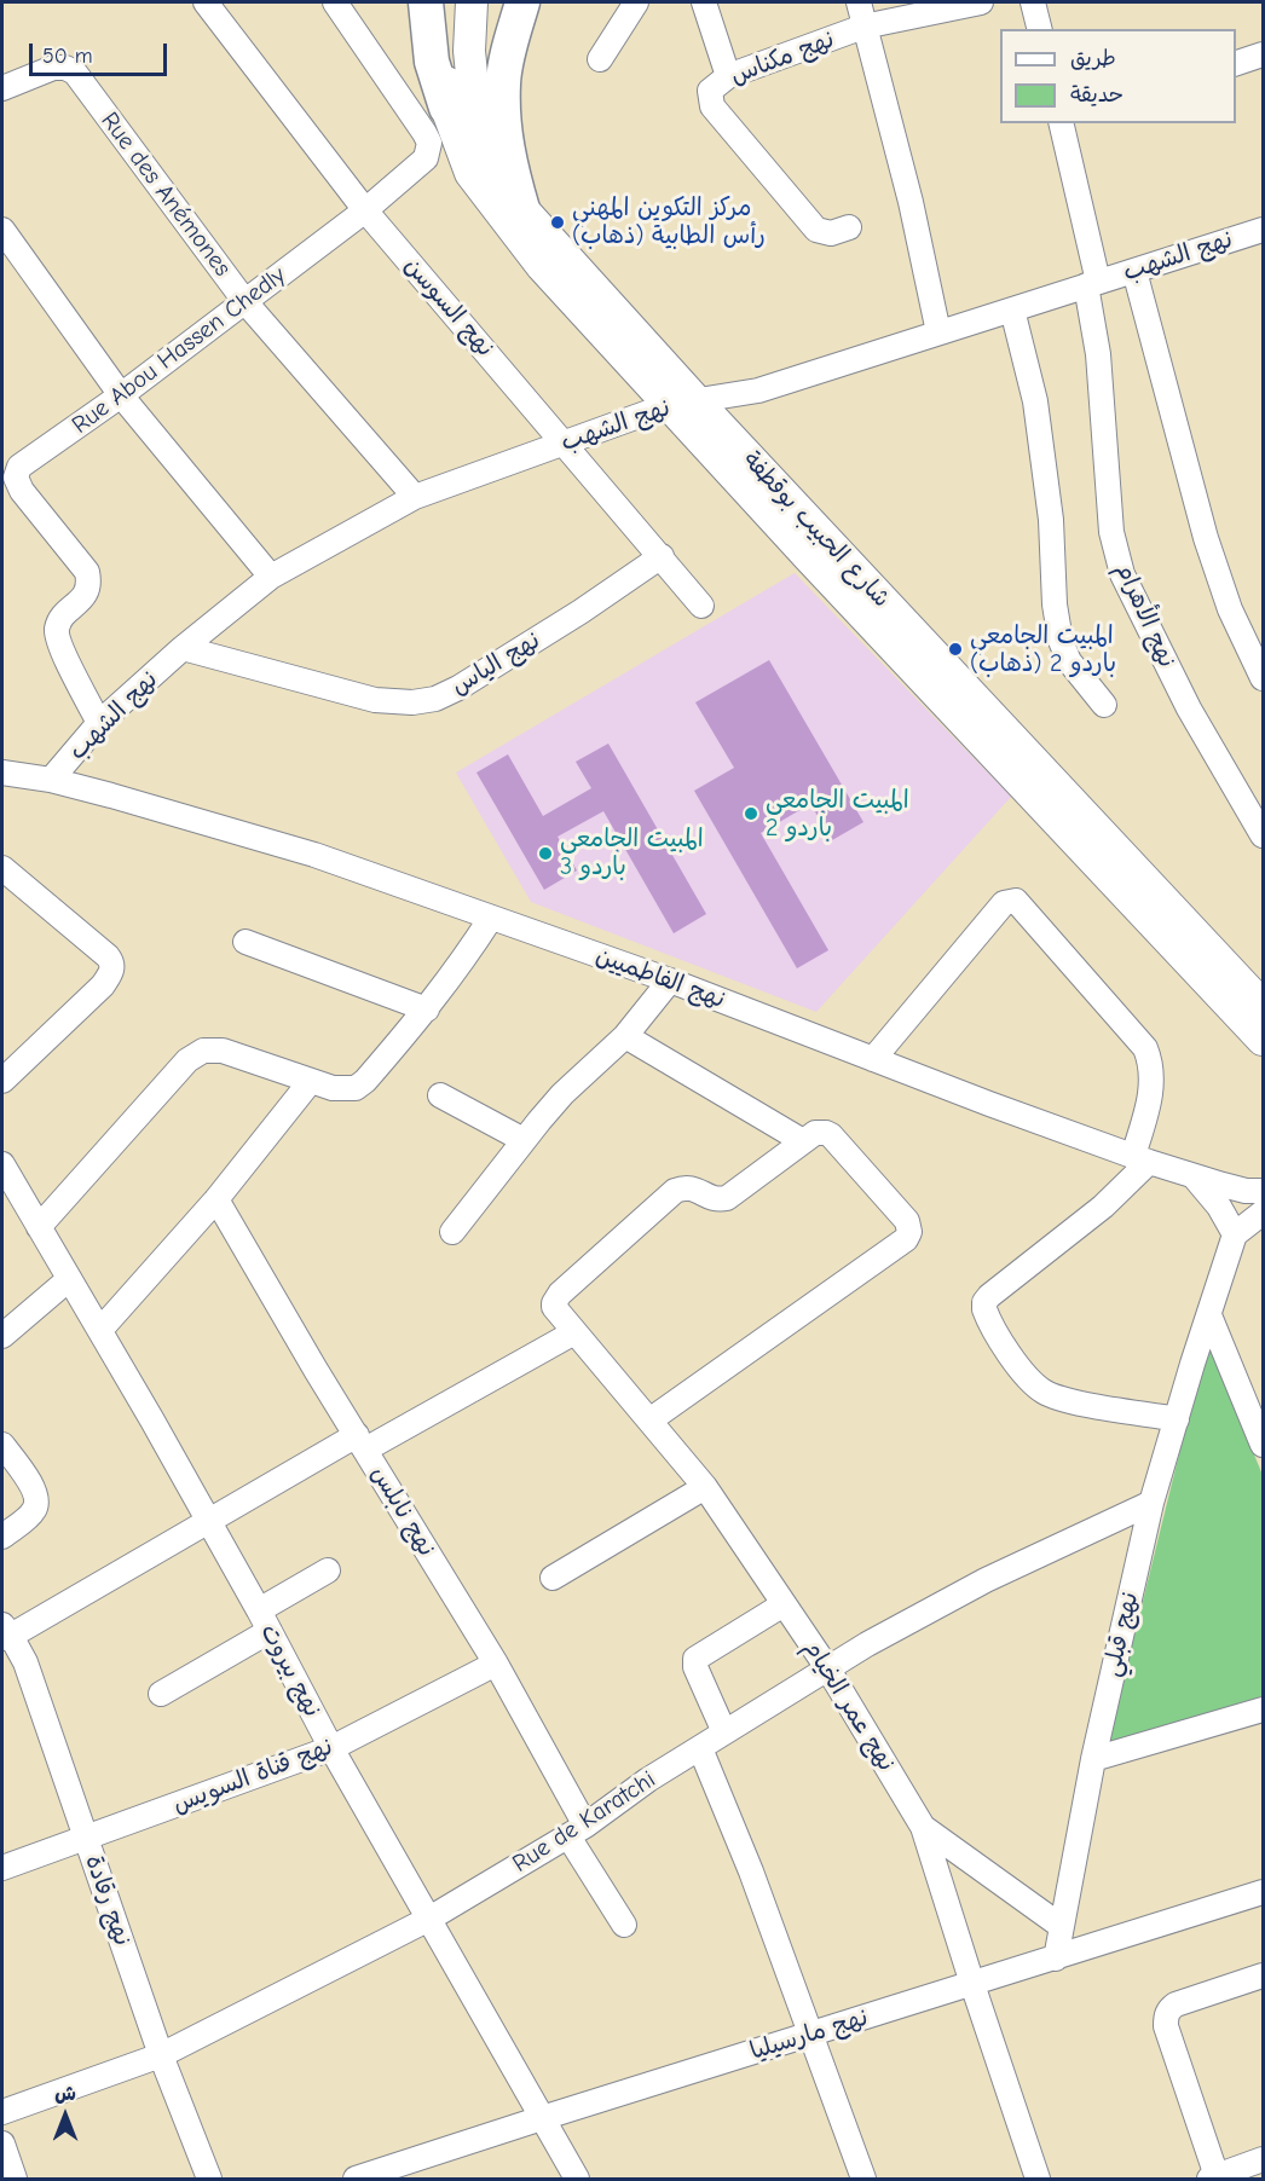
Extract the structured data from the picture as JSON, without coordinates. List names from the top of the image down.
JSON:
{
  "streets": {
    "main road": ["شارع الحبيب بوقطفة"],
    "street": [
      "نهج مكناس",
      "Rue des Anémones",
      "نهج الشهب",
      "نهج السوسن",
      "Rue Abou Hassen Chedly",
      "نهج الأهرام",
      "نهج الياس",
      "نهج الفاطميين",
      "نهج نابلس",
      "نهج قبلي",
      "نهج بيروت",
      "نهج عمر الخيام",
      "نهج قناة السويس",
      "Rue de Karatchi",
      "نهج رقادة",
      "نهج مارسيليا"
    ]
  },
  "crossings": [
    ["Rue des Anémones", "نهج الشهب"],
    ["Rue des Anémones", "Rue Abou Hassen Chedly"],
    ["نهج الشهب", "نهج السوسن"],
    ["نهج الشهب", "Rue Abou Hassen Chedly"],
    ["نهج الشهب", "شارع الحبيب بوقطفة"],
    ["نهج الشهب", "نهج الأهرام"],
    ["نهج الشهب", "نهج الياس"],
    ["نهج الشهب", "نهج الفاطميين"],
    ["نهج السوسن", "Rue Abou Hassen Chedly"],
    ["نهج السوسن", "نهج الياس"],
    ["نهج نابلس", "نهج قناة السويس"],
    ["نهج نابلس", "Rue de Karatchi"],
    ["نهج قبلي", "Rue de Karatchi"],
    ["نهج قبلي", "نهج مارسيليا"],
    ["نهج بيروت", "نهج قناة السويس"],
    ["نهج بيروت", "Rue de Karatchi"],
    ["نهج بيروت", "نهج مارسيليا"],
    ["نهج عمر الخيام", "Rue de Karatchi"],
    ["نهج عمر الخيام", "نهج مارسيليا"],
    ["نهج قناة السويس", "نهج رقادة"],
    ["Rue de Karatchi", "نهج رقادة"]
  ],
  "places": [
    "مركز التكوين المهني رأس الطابية (ذهاب)",
    "المبيت الجامعي باردو 2 (ذهاب)",
    "المبيت الجامعي باردو 2",
    "المبيت الجامعي باردو 3"
  ],
  "legend": ["طريق", "حديقة"],
  "scale_bar": "50 m",
  "north": "top"
}
